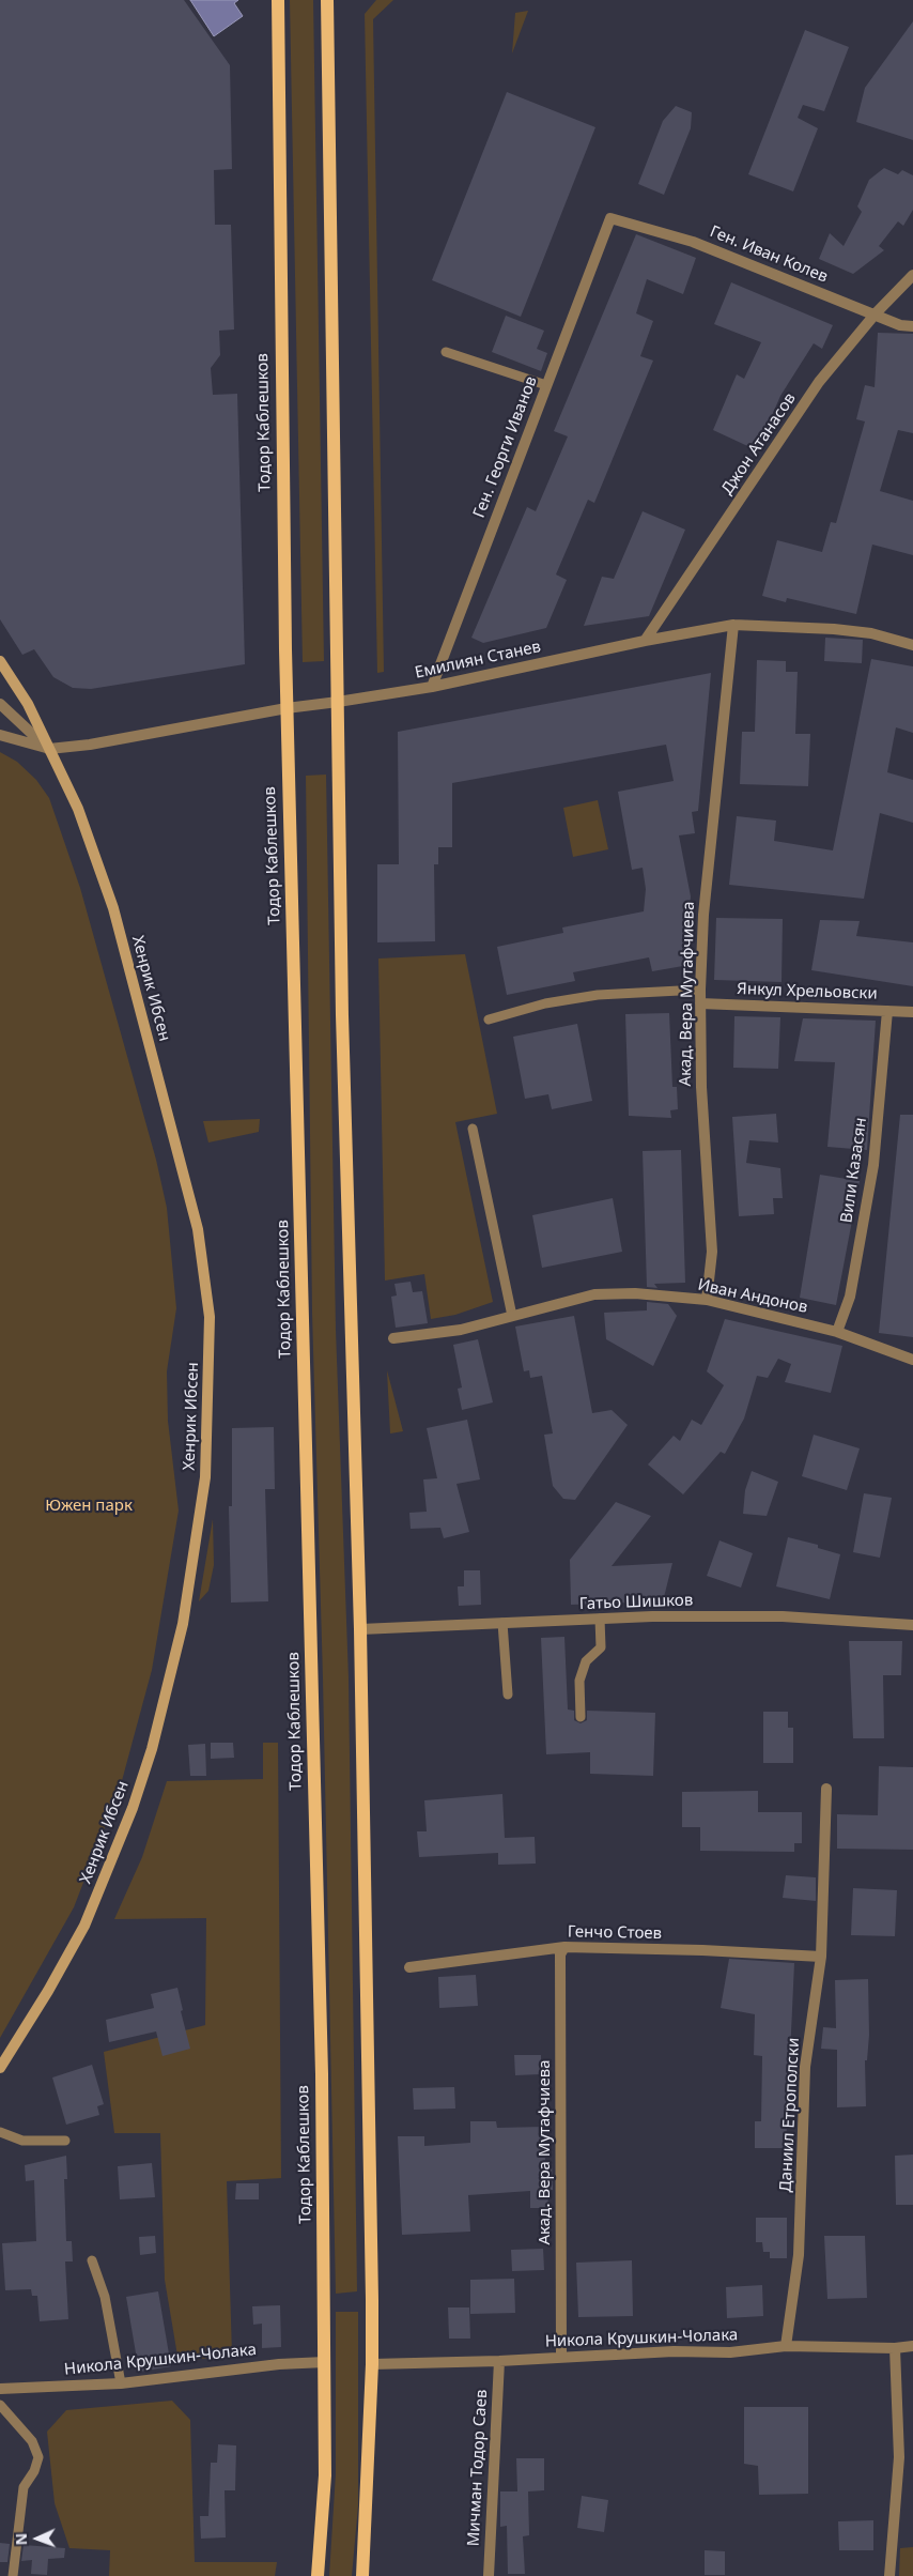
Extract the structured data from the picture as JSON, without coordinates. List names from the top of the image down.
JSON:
{
  "streets": {
    "main road": ["Тодор Каблешков", "Хенрик Ибсен"],
    "street": [
      "Ген. Иван Колев",
      "Джон Атанасов",
      "Ген. Георги Иванов",
      "Емилиян Станев",
      "Янкул Хрельовски",
      "Акад. Вера Мутафчиева",
      "Вили Казасян",
      "Иван Андонов",
      "Гатьо Шишков",
      "Генчо Стоев",
      "Даниил Етрополски",
      "Никола Крушкин-Чолака",
      "Мичман Тодор Саев"
    ]
  },
  "crossings": [
    ["Ген. Иван Колев", "Джон Атанасов"],
    ["Ген. Иван Колев", "Ген. Георги Иванов"],
    ["Тодор Каблешков", "Емилиян Станев"],
    ["Тодор Каблешков", "Никола Крушкин-Чолака"],
    ["Джон Атанасов", "Емилиян Станев"],
    ["Ген. Георги Иванов", "Емилиян Станев"],
    ["Емилиян Станев", "Хенрик Ибсен"],
    ["Емилиян Станев", "Акад. Вера Мутафчиева"],
    ["Янкул Хрельовски", "Акад. Вера Мутафчиева"],
    ["Янкул Хрельовски", "Вили Казасян"],
    ["Акад. Вера Мутафчиева", "Иван Андонов"],
    ["Акад. Вера Мутафчиева", "Генчо Стоев"],
    ["Акад. Вера Мутафчиева", "Никола Крушкин-Чолака"],
    ["Вили Казасян", "Иван Андонов"],
    ["Генчо Стоев", "Даниил Етрополски"],
    ["Даниил Етрополски", "Никола Крушкин-Чолака"],
    ["Никола Крушкин-Чолака", "Мичман Тодор Саев"]
  ],
  "parks": ["Южен парк"],
  "north": "left"
}
